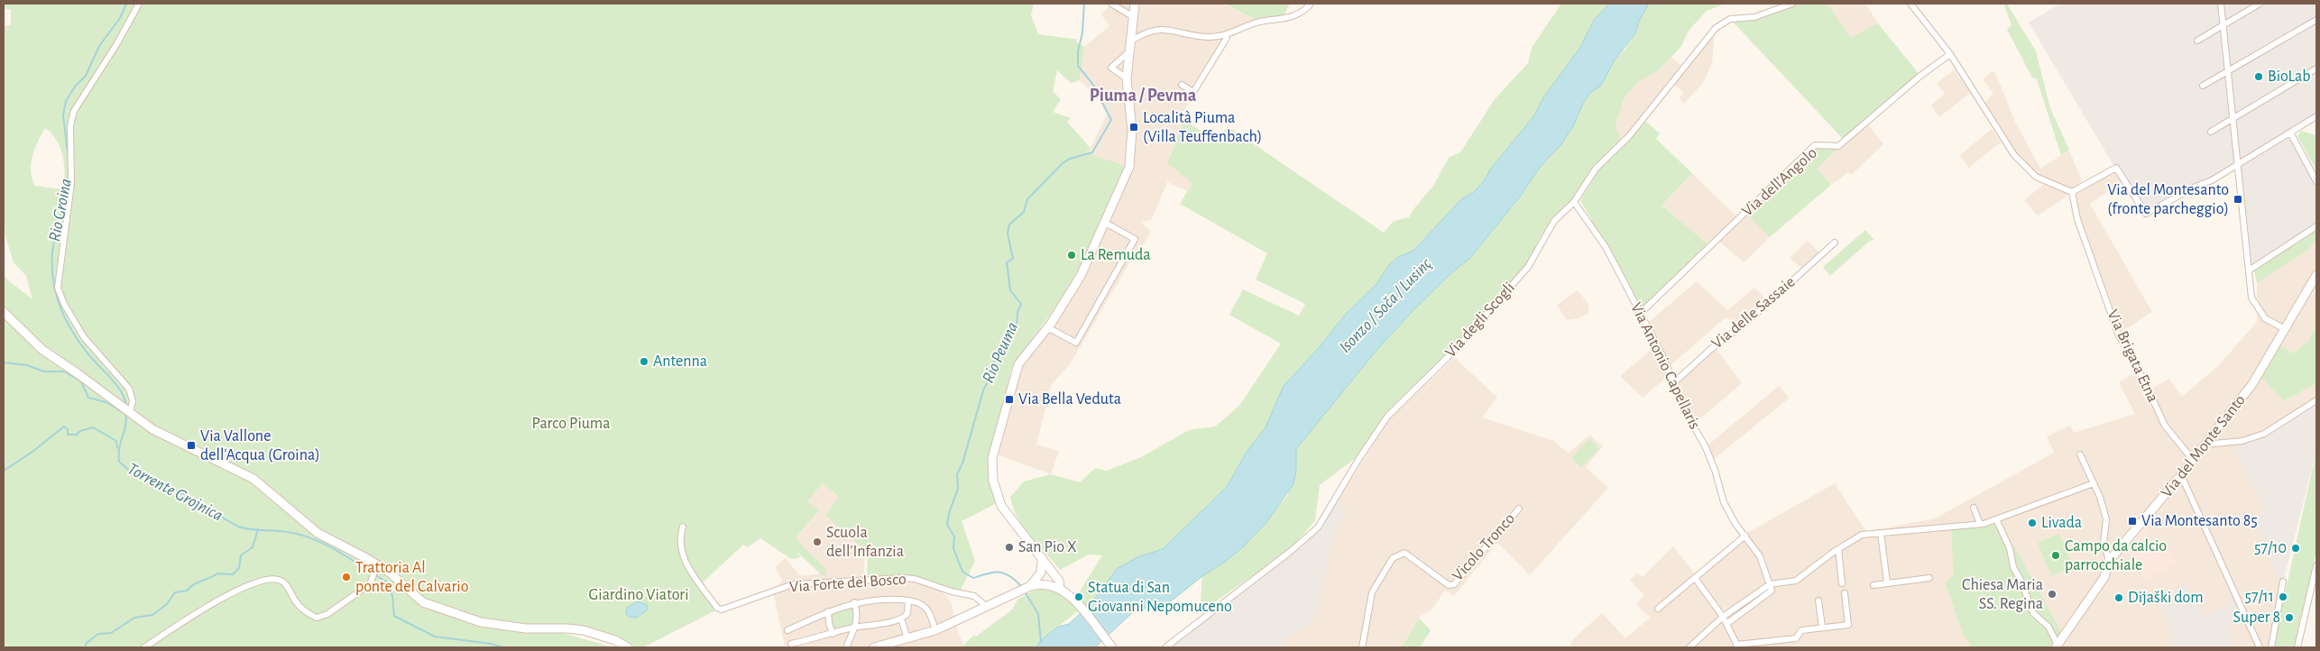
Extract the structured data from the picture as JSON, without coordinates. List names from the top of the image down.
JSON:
{
  "streets": {
    "street": [
      "Via dell'Angolo",
      "Via delle Sassaie",
      "Via degli Scogli",
      "Via Brigata Etna",
      "Via Antonio Capellaris",
      "Via del Monte Santo",
      "Vicolo Tronco",
      "Via Forte del Bosco"
    ]
  },
  "crossings": [
    ["Via dell'Angolo", "Via Antonio Capellaris"],
    ["Via delle Sassaie", "Via Antonio Capellaris"],
    ["Via degli Scogli", "Via Antonio Capellaris"],
    ["Via Brigata Etna", "Via del Monte Santo"]
  ],
  "districts": ["Piuma / Pevma"],
  "water": [
    "Rio Groina",
    "Isonzo / Soča / Lusinç",
    "Rio Peuma",
    "Torrente Grojnica"
  ],
  "parks": ["Parco Piuma", "Giardino Viatori"],
  "places": {
    "other": [
      "BioLab",
      "La Remuda",
      "Antenna",
      "Livada",
      "Scuola dell'Infanzia",
      "San Pio X",
      "57/10",
      "Campo da calcio parrocchiale",
      "Trattoria Al ponte del Calvario",
      "Chiesa Maria SS. Regina",
      "Statua di San Giovanni Nepomuceno",
      "57/11",
      "Dijaški dom",
      "Super 8"
    ],
    "transit": [
      "Località Piuma (Villa Teuffenbach)",
      "Via del Montesanto (fronte parcheggio)",
      "Via Bella Veduta",
      "Via Vallone dell'Acqua (Groina)",
      "Via Montesanto 85"
    ]
  }
}
